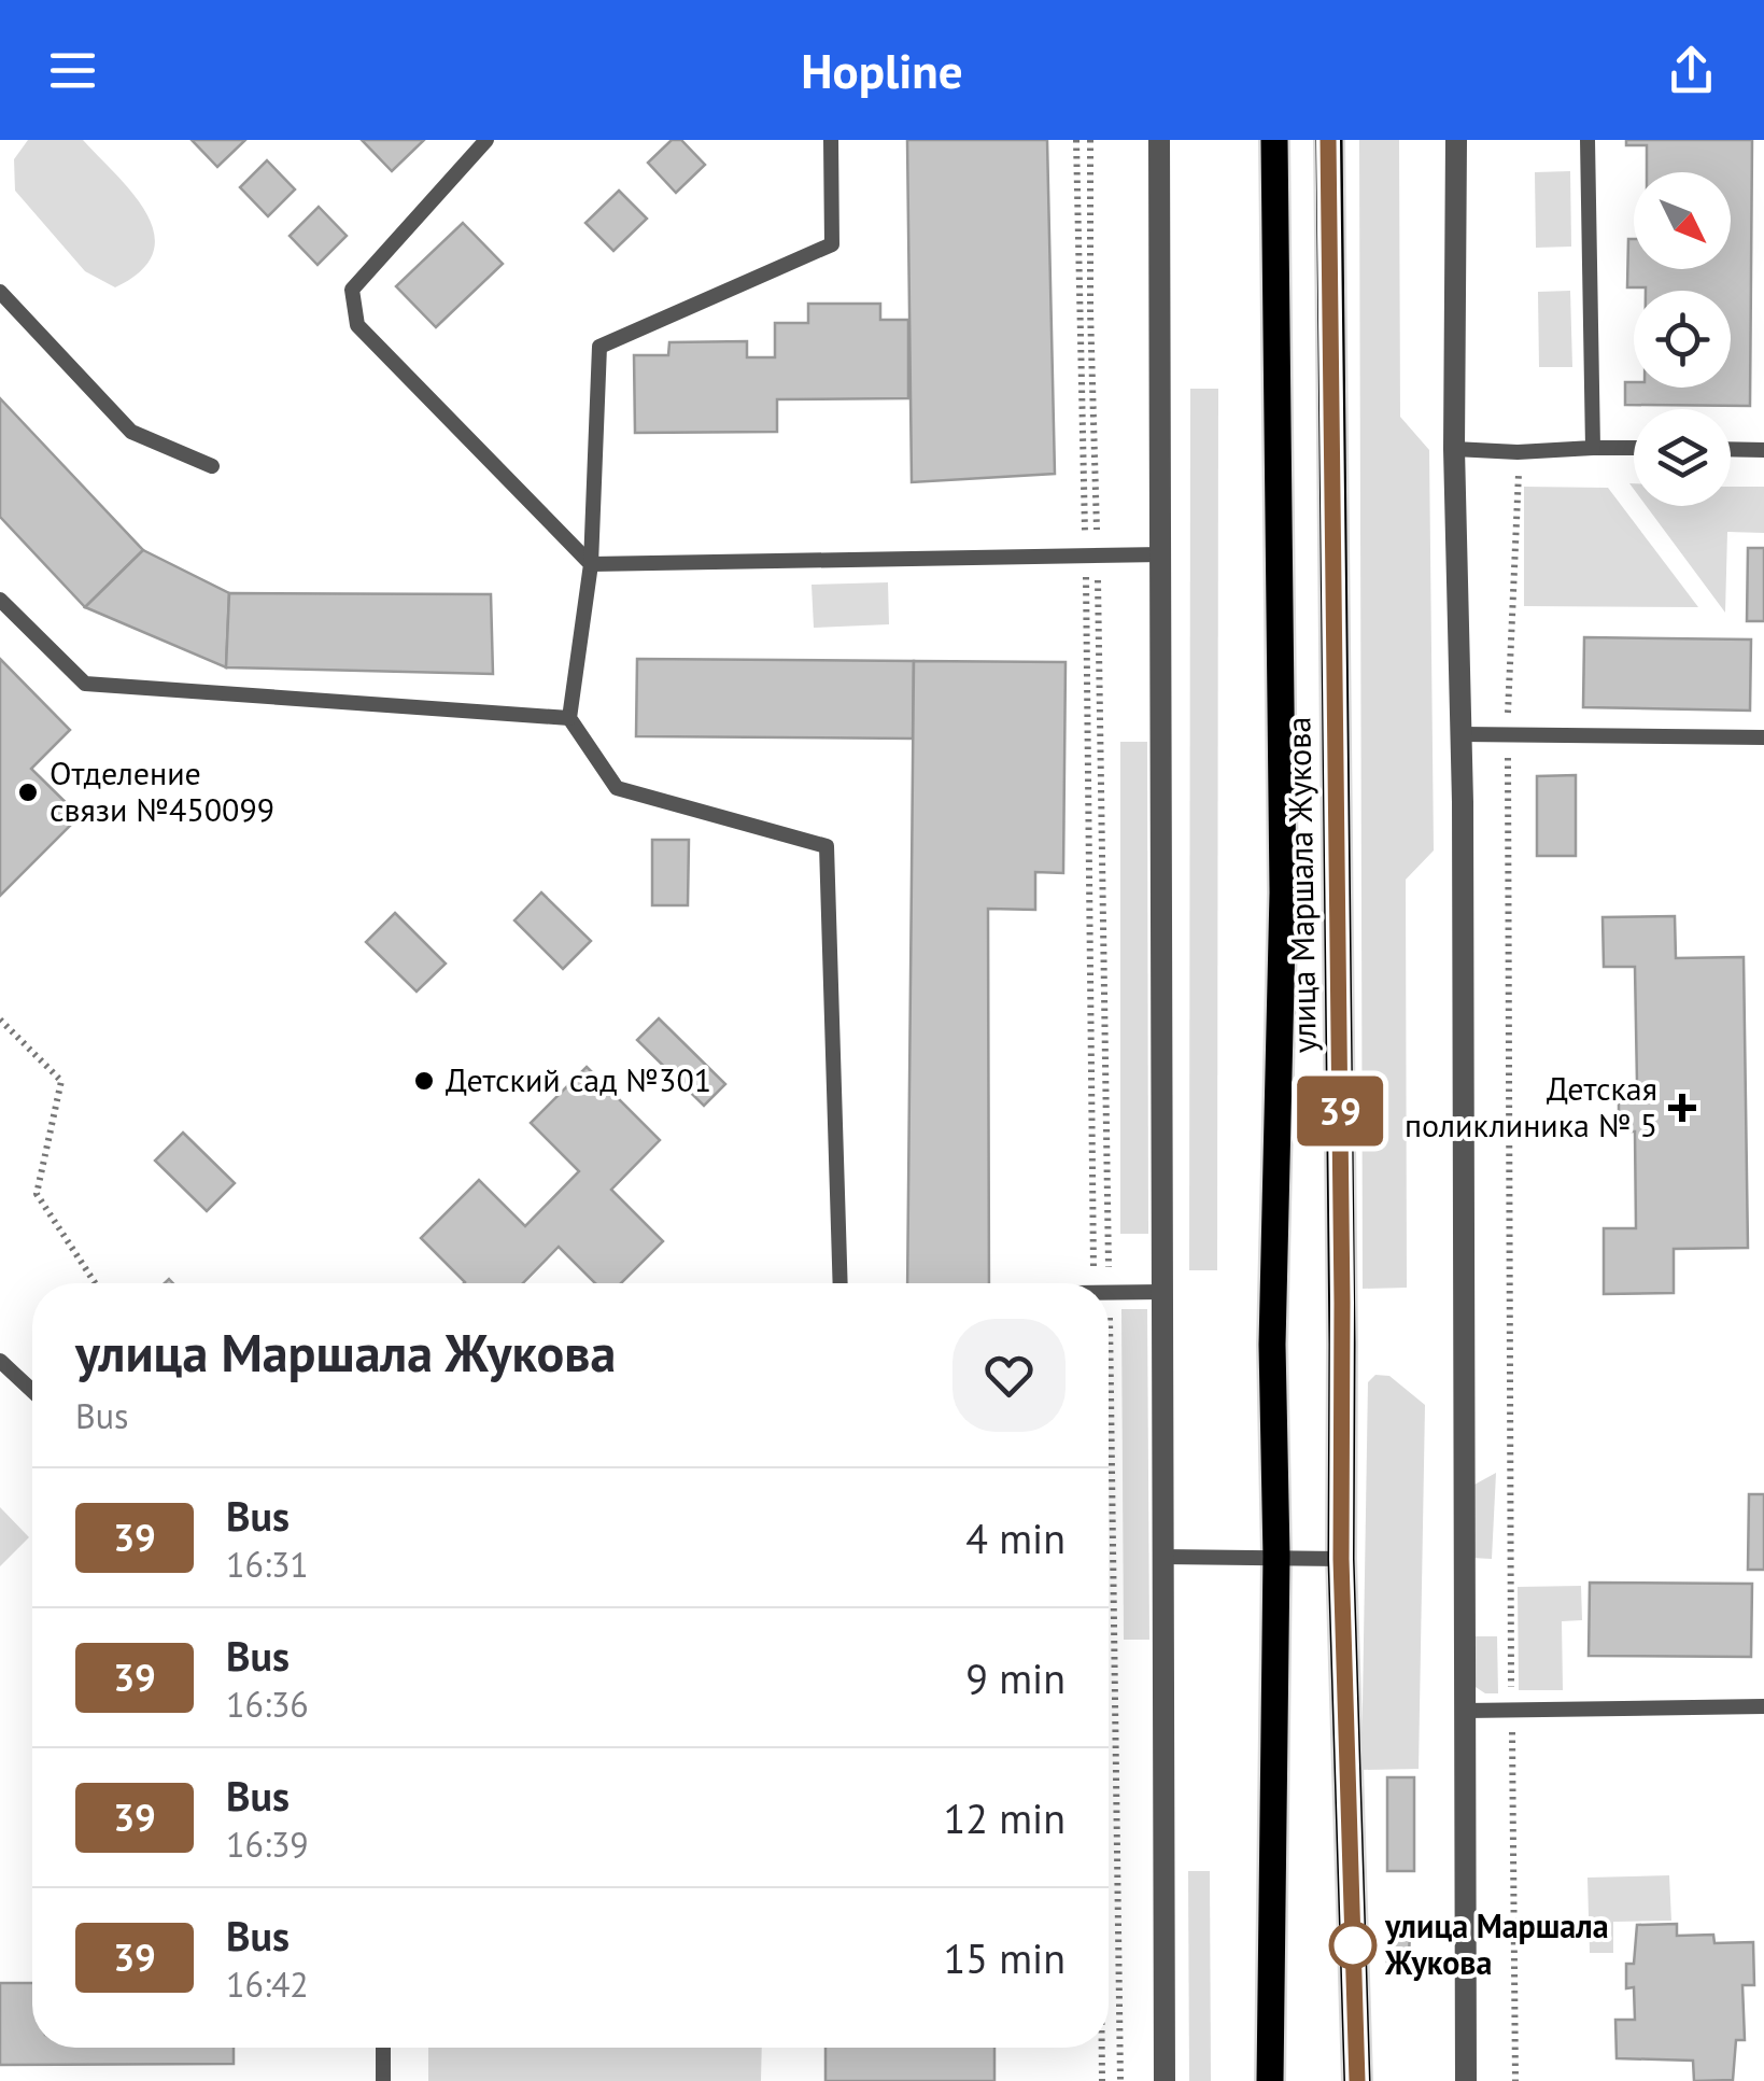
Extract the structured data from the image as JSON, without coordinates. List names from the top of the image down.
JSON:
{
  "streets": {
    "main road": ["улица Маршала Жукова"]
  },
  "places": {
    "other": ["Отделение связи №450099", "Детский сад №301", "улица Маршала Жукова"],
    "health": ["Детская поликлиника № 5"]
  },
  "lines": ["bus line 39"],
  "north": "bottom right",
  "page": {
    "header": "Hopline",
    "on_map": "39",
    "heading": ["улица Маршала Жукова", "Bus"],
    "list": [
      {
        "mark": "39",
        "name": "Bus",
        "note": "16:31",
        "value": "4 min"
      },
      {
        "mark": "39",
        "name": "Bus",
        "note": "16:36",
        "value": "9 min"
      },
      {
        "mark": "39",
        "name": "Bus",
        "note": "16:39",
        "value": "12 min"
      },
      {
        "mark": "39",
        "name": "Bus",
        "note": "16:42",
        "value": "15 min"
      }
    ]
  }
}
